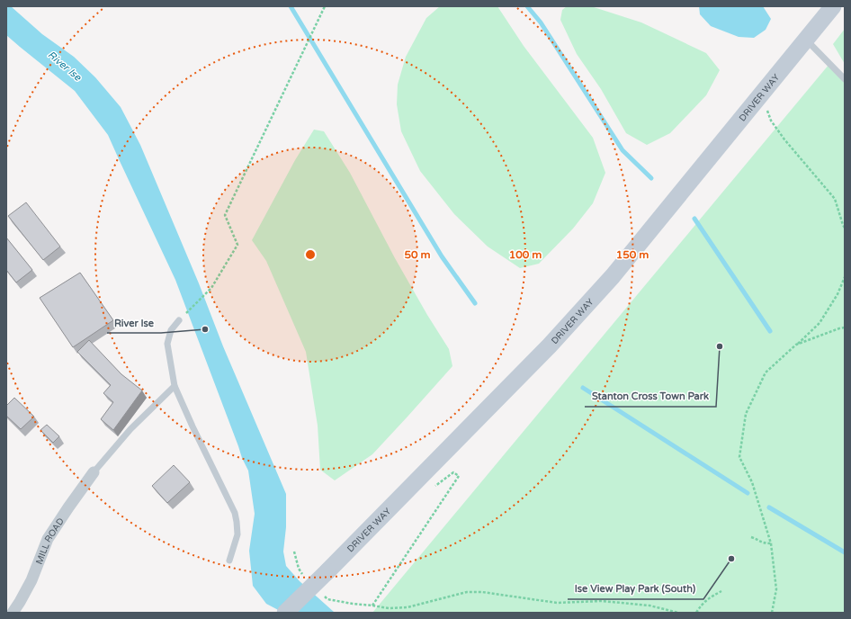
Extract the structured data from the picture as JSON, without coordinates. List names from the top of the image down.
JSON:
{
  "streets": {
    "main road": ["DRIVER WAY"],
    "street": ["MILL ROAD"]
  },
  "water": ["River Ise"],
  "places": ["River Ise", "Stanton Cross Town Park", "Ise View Play Park (South)"],
  "rings": ["50 m", "100 m", "150 m"]
}
